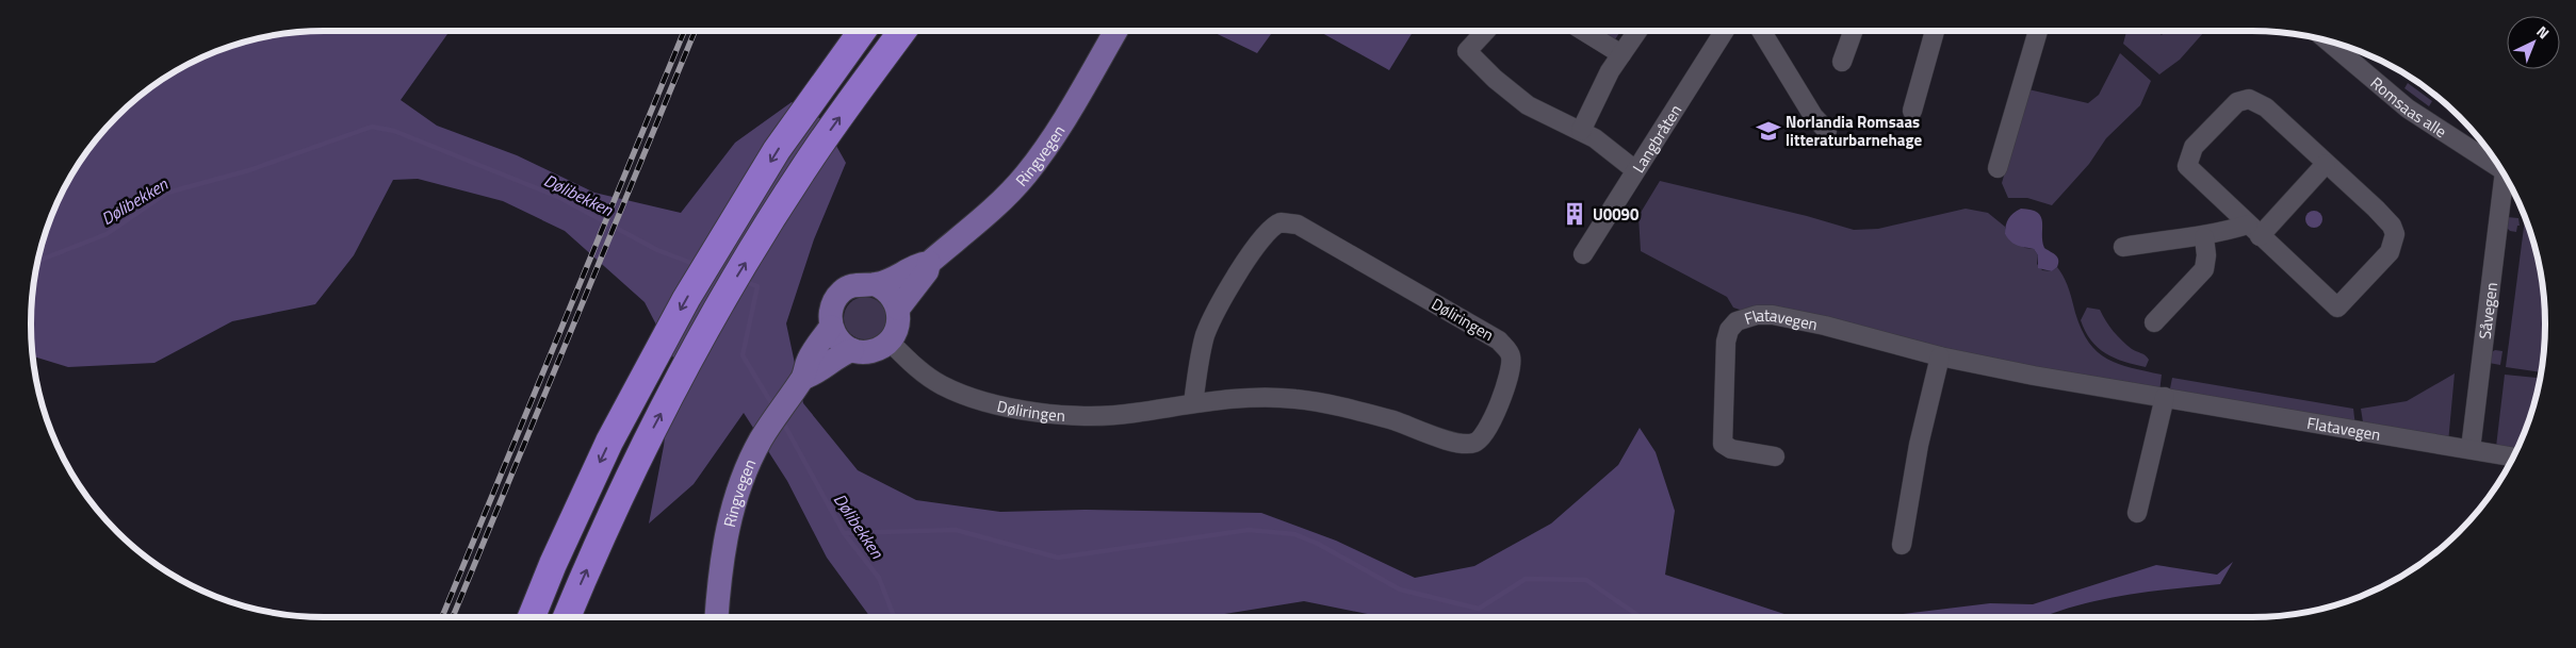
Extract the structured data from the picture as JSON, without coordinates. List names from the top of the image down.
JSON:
{
  "streets": {
    "main road": ["Ringvegen"],
    "street": [
      "Romsaas alle",
      "Langbråten",
      "Såvegen",
      "Døliringen",
      "Flatavegen"
    ]
  },
  "crossings": [
    ["Ringvegen", "Døliringen"],
    ["Såvegen", "Flatavegen"]
  ],
  "water": ["Dølibekken"],
  "places": {
    "school or university": ["Norlandia Romsaas litteraturbarnehage"],
    "building": ["U0090"]
  },
  "north": "top right"
}
